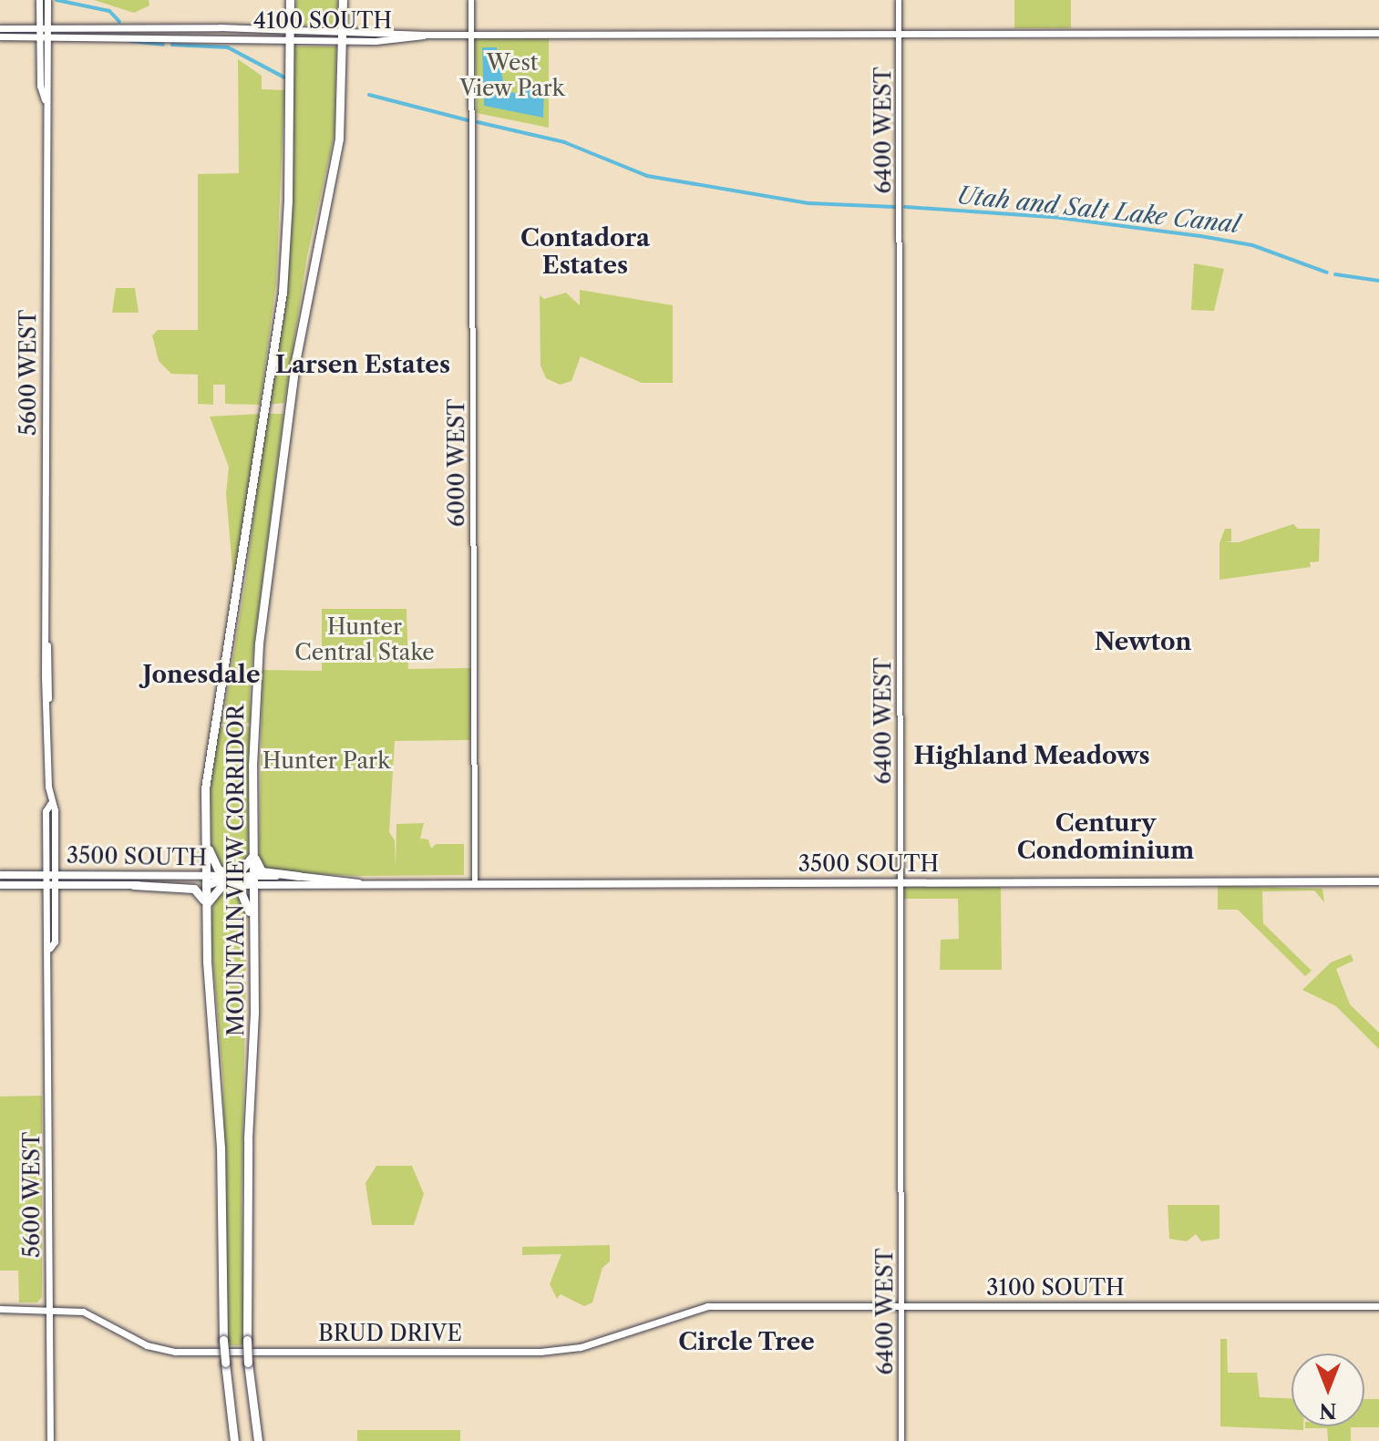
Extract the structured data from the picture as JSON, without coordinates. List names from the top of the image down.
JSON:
{
  "streets": {
    "highway": ["MOUNTAIN VIEW CORRIDOR"],
    "main road": [
      "4100 SOUTH",
      "5600 WEST",
      "3500 SOUTH",
      "3100 SOUTH",
      "BRUD DRIVE"
    ],
    "street": ["6400 WEST", "6000 WEST"]
  },
  "crossings": [
    ["4100 SOUTH", "6400 WEST"],
    ["4100 SOUTH", "5600 WEST"],
    ["4100 SOUTH", "6000 WEST"],
    ["4100 SOUTH", "MOUNTAIN VIEW CORRIDOR"],
    ["6400 WEST", "3500 SOUTH"],
    ["6400 WEST", "3100 SOUTH"],
    ["5600 WEST", "3500 SOUTH"],
    ["5600 WEST", "BRUD DRIVE"],
    ["6000 WEST", "3500 SOUTH"],
    ["3500 SOUTH", "MOUNTAIN VIEW CORRIDOR"],
    ["3100 SOUTH", "BRUD DRIVE"]
  ],
  "districts": [
    "Contadora Estates",
    "Larsen Estates",
    "Newton",
    "Jonesdale",
    "Highland Meadows",
    "Century Condominium",
    "Circle Tree"
  ],
  "water": ["Utah and Salt Lake Canal"],
  "parks": ["West View Park", "Hunter Central Stake", "Hunter Park"],
  "north": "bottom"
}
